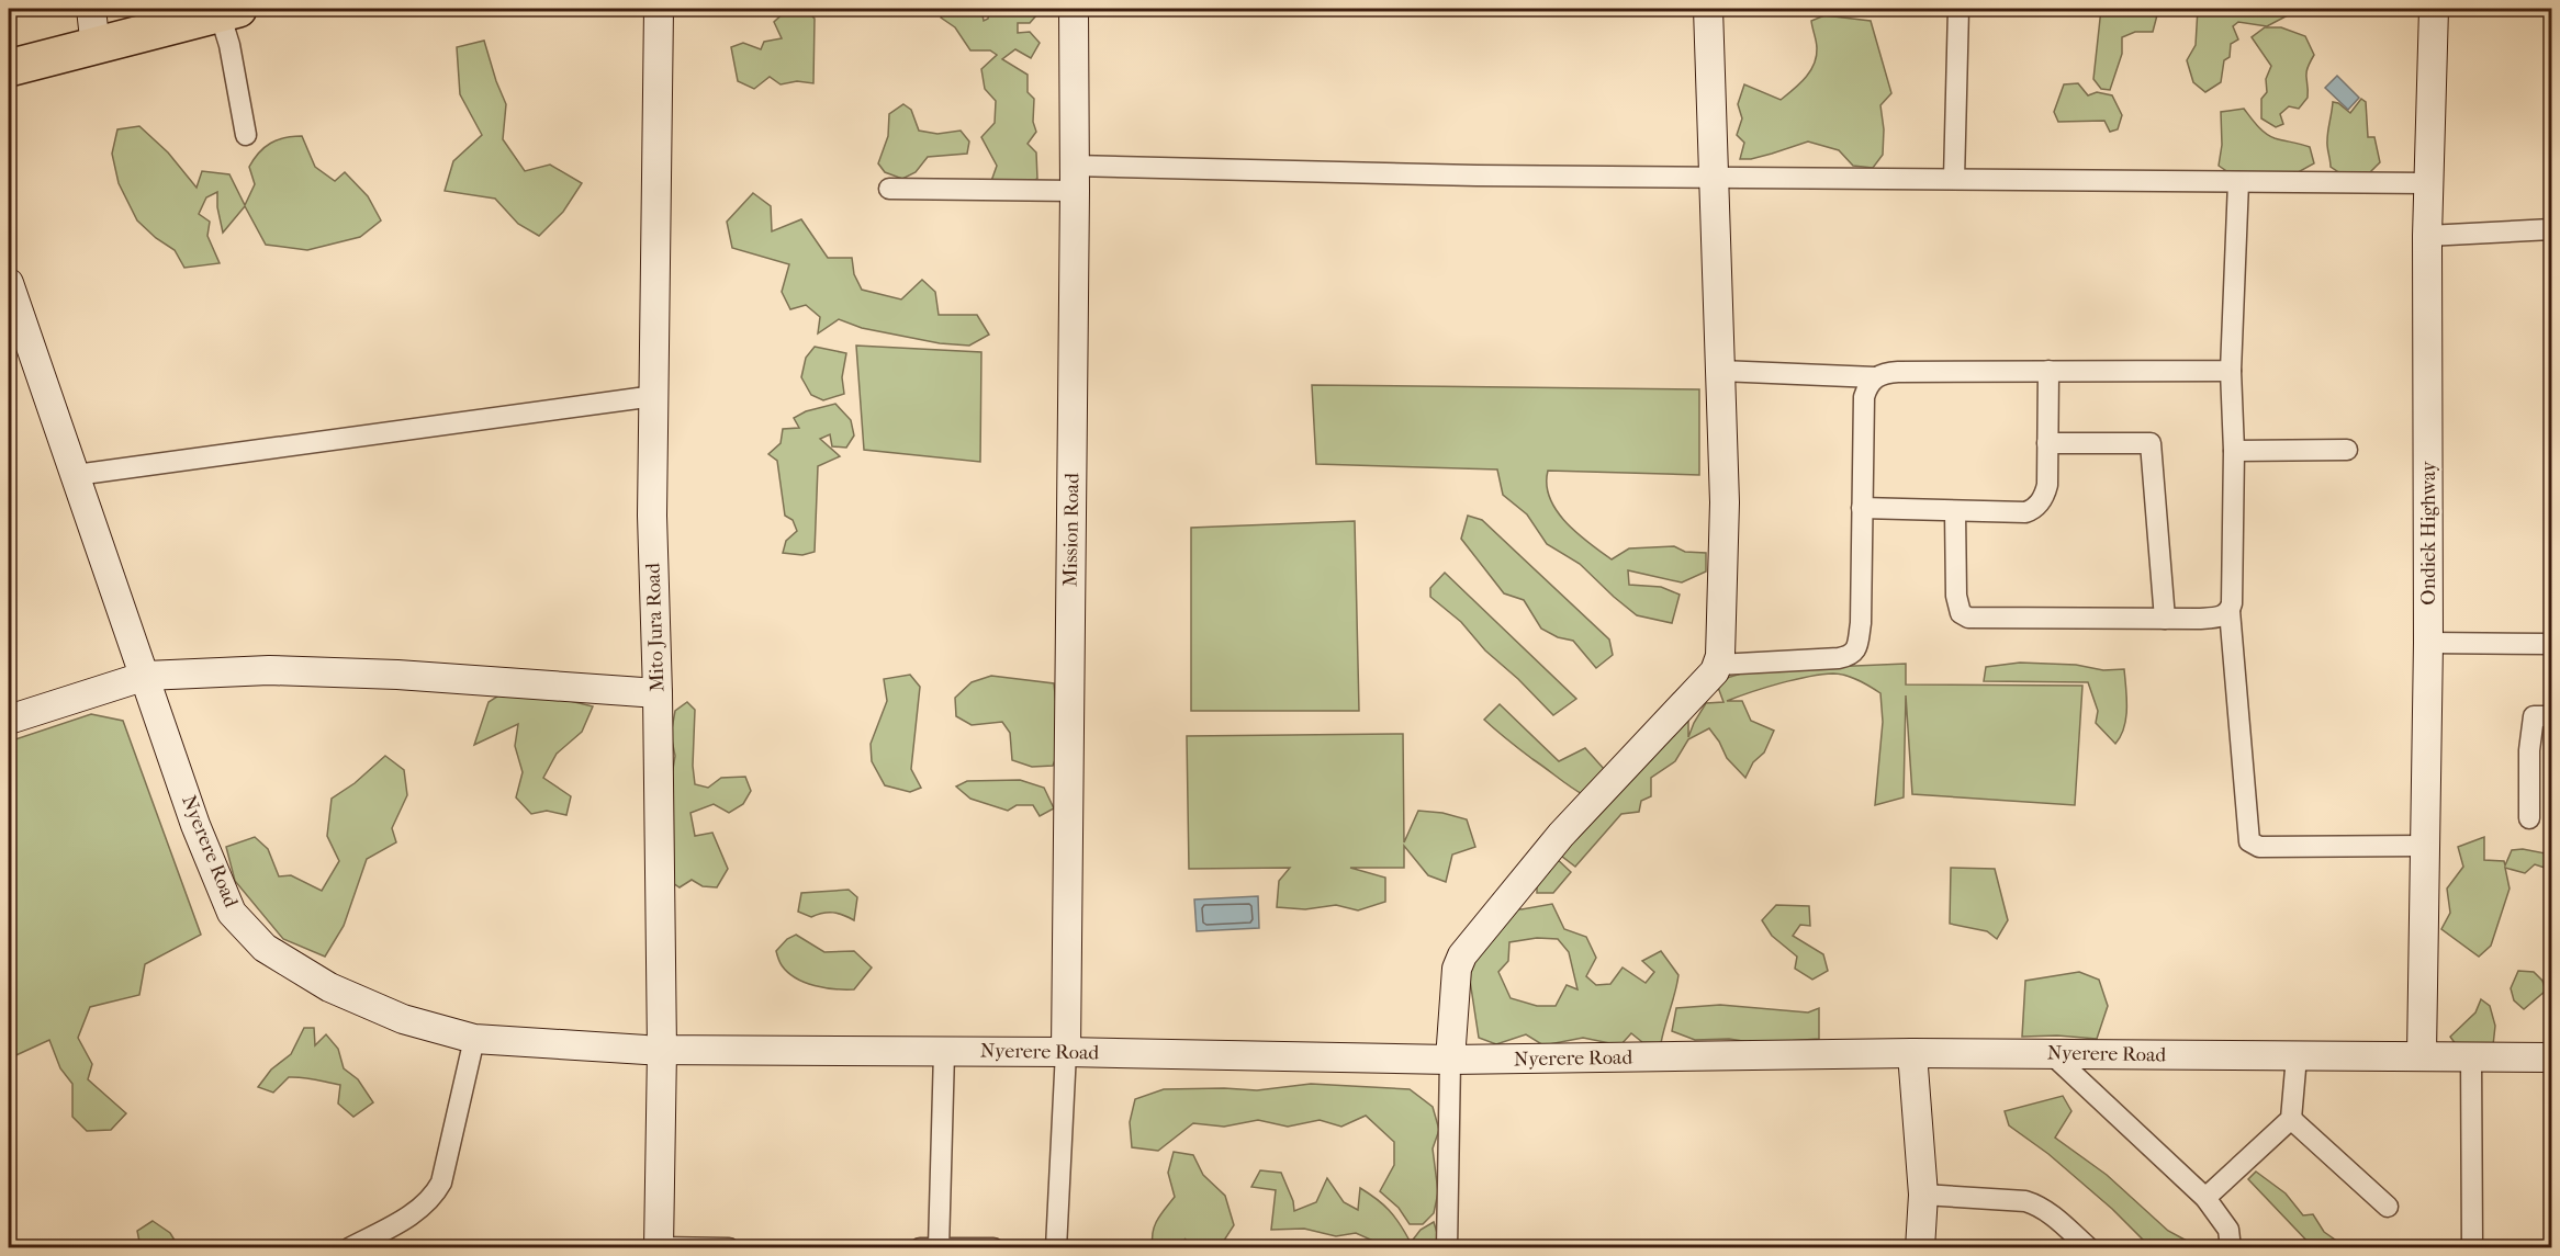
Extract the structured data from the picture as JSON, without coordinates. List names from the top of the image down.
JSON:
{
  "streets": {
    "main road": [
      "Mission Road",
      "Ondiek Highway",
      "Mito Jura Road",
      "Nyerere Road"
    ]
  },
  "crossings": [
    ["Mission Road", "Nyerere Road"],
    ["Ondiek Highway", "Nyerere Road"],
    ["Mito Jura Road", "Nyerere Road"]
  ]
}
